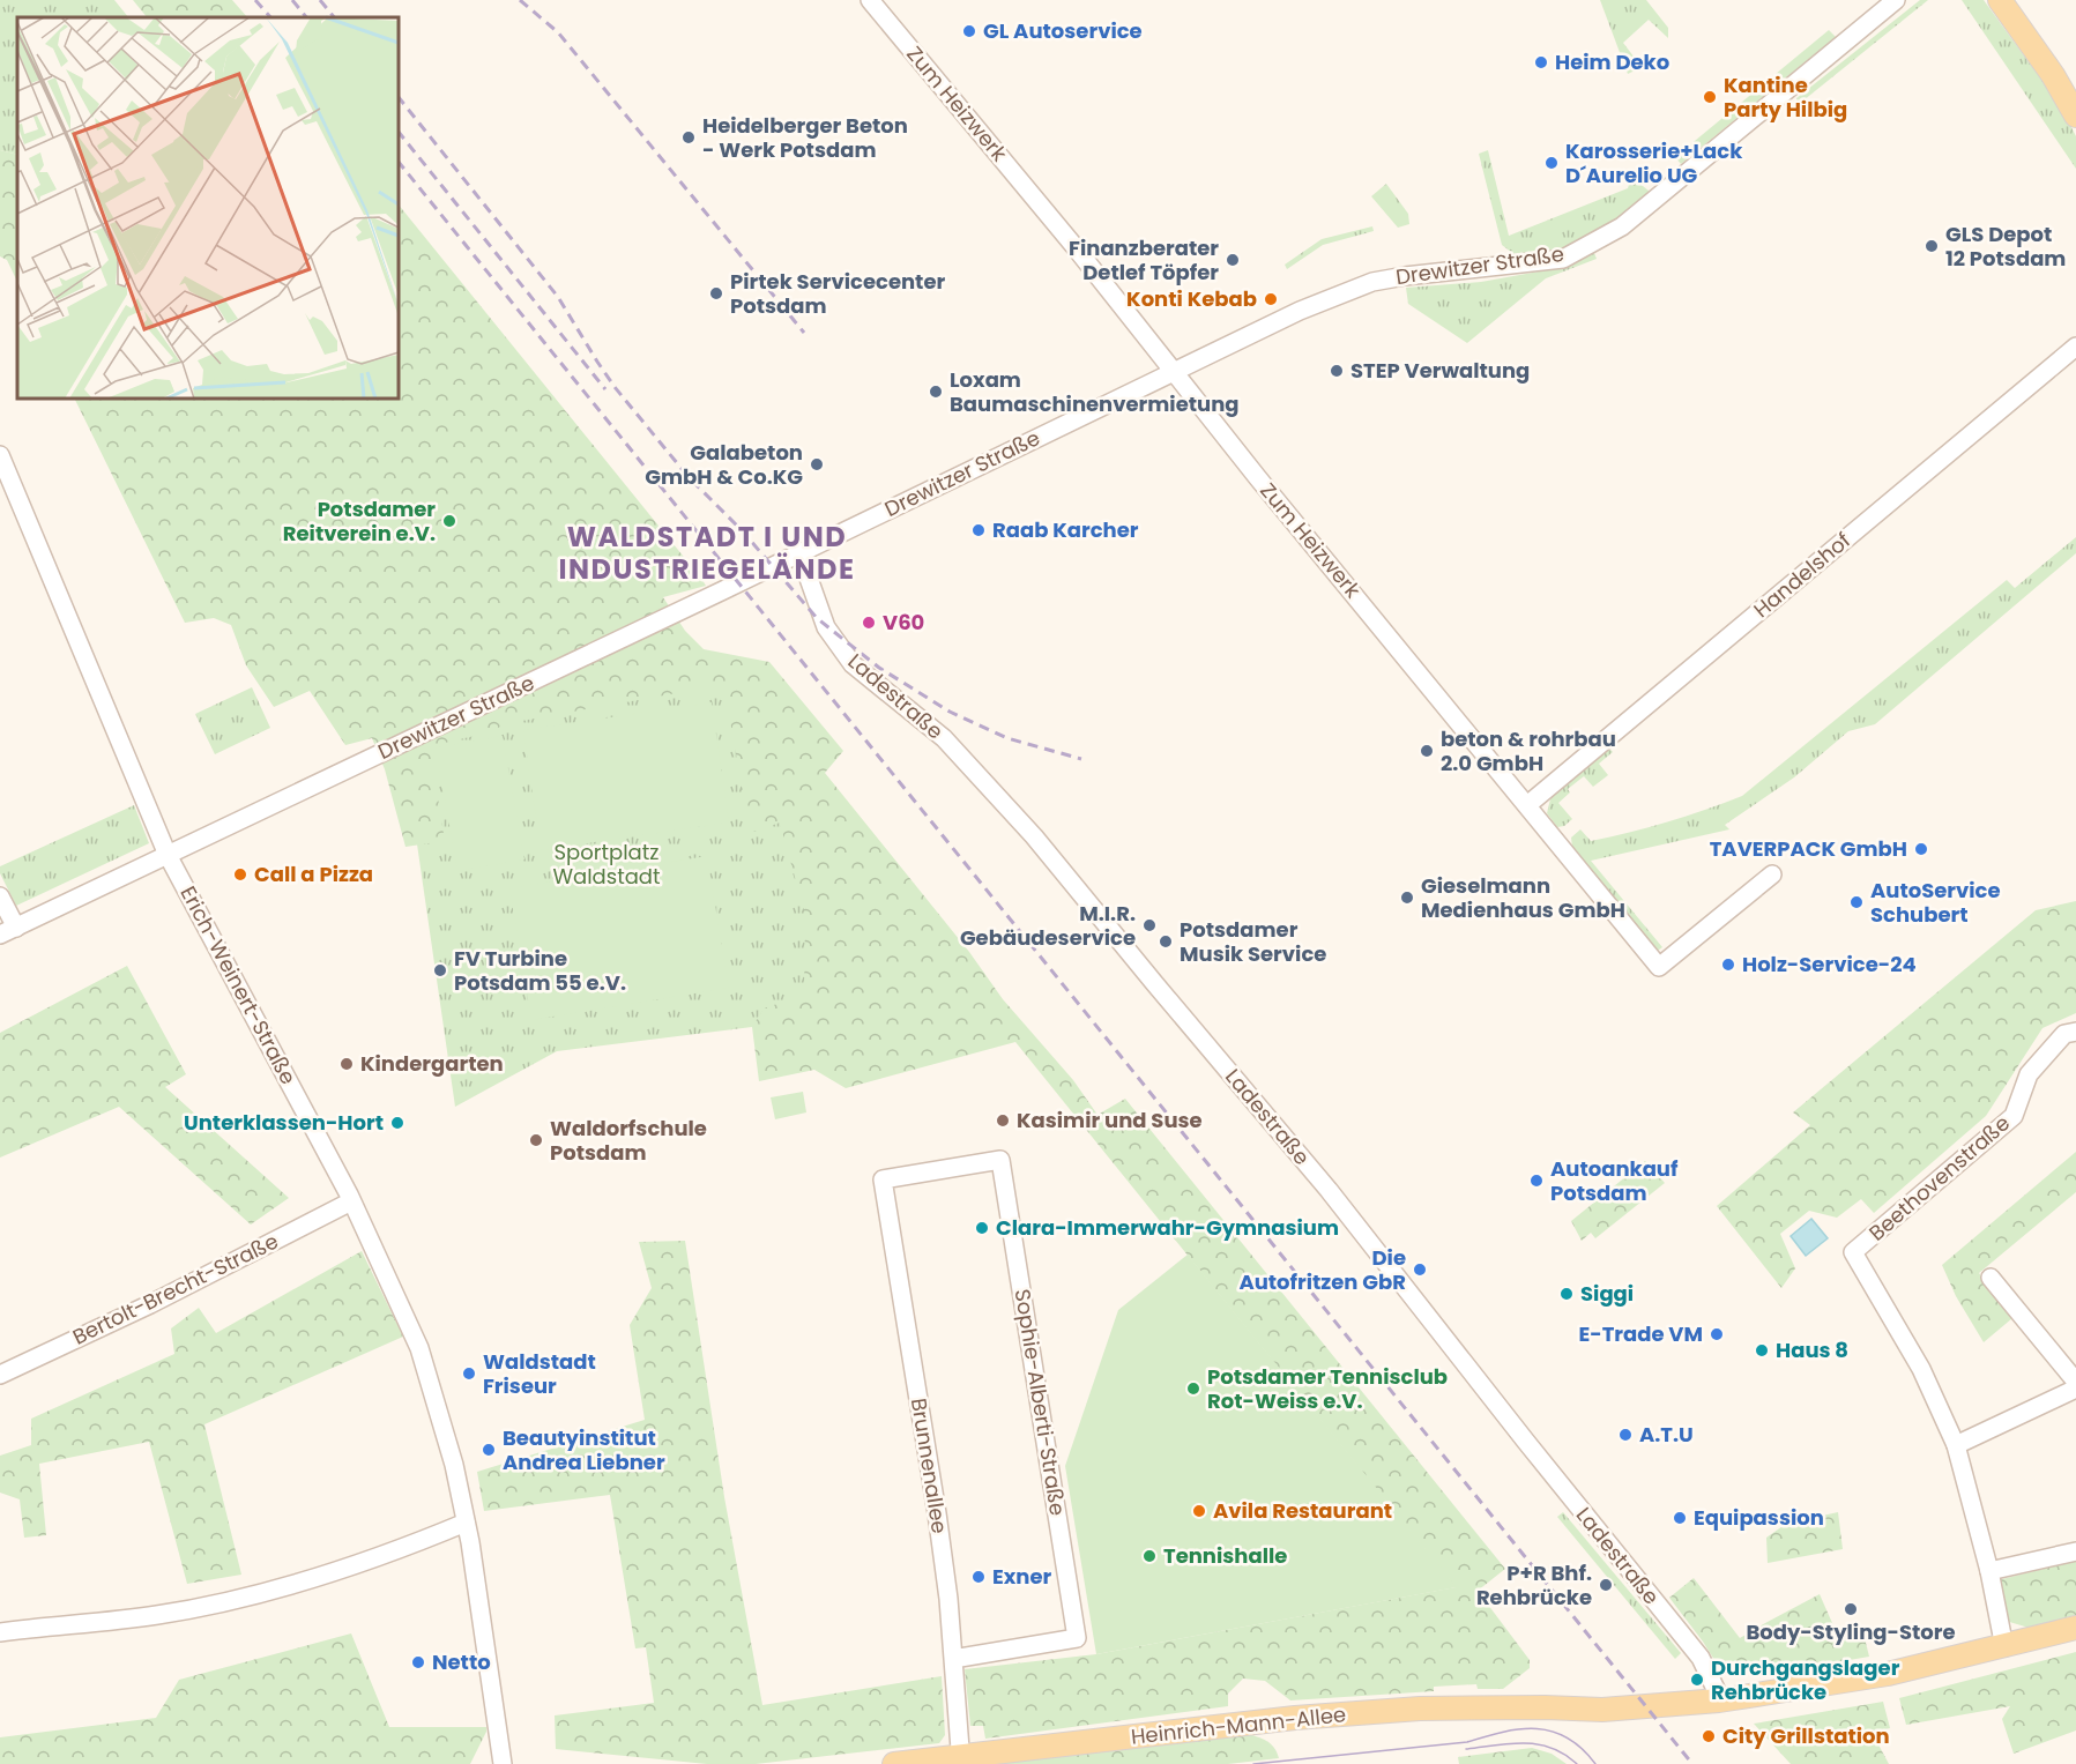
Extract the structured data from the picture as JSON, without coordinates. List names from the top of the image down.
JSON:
{
  "streets": {
    "main road": ["Heinrich-Mann-Allee"],
    "street": [
      "Zum Heizwerk",
      "Drewitzer Straße",
      "Handelshof",
      "Ladestraße",
      "Erich-Weinert-Straße",
      "Beethovenstraße",
      "Bertolt-Brecht-Straße",
      "Sophie-Alberti-Straße",
      "Brunnenallee"
    ]
  },
  "crossings": [
    ["Zum Heizwerk", "Drewitzer Straße"],
    ["Zum Heizwerk", "Handelshof"],
    ["Drewitzer Straße", "Ladestraße"],
    ["Drewitzer Straße", "Erich-Weinert-Straße"],
    ["Ladestraße", "Heinrich-Mann-Allee"],
    ["Erich-Weinert-Straße", "Bertolt-Brecht-Straße"],
    ["Beethovenstraße", "Heinrich-Mann-Allee"],
    ["Sophie-Alberti-Straße", "Brunnenallee"],
    ["Brunnenallee", "Heinrich-Mann-Allee"]
  ],
  "districts": ["WALDSTADT I UND INDUSTRIEGELÄNDE"],
  "parks": ["Sportplatz Waldstadt"],
  "places": [
    "GL Autoservice",
    "Heim Deko",
    "Kantine Party Hilbig",
    "Heidelberger Beton - Werk Potsdam",
    "Karosserie+Lack D´Aurelio UG",
    "GLS Depot 12 Potsdam",
    "Finanzberater Detlef Töpfer",
    "Pirtek Servicecenter Potsdam",
    "Konti Kebab",
    "STEP Verwaltung",
    "Loxam Baumaschinenvermietung",
    "Galabeton GmbH & Co.KG",
    "Potsdamer Reitverein e.V.",
    "Raab Karcher",
    "V60",
    "beton & rohrbau 2.0 GmbH",
    "TAVERPACK GmbH",
    "Call a Pizza",
    "Gieselmann Medienhaus GmbH",
    "AutoService Schubert",
    "M.I.R. Gebäudeservice",
    "Potsdamer Musik Service",
    "Holz-Service-24",
    "FV Turbine Potsdam 55 e.V.",
    "Kindergarten",
    "Kasimir und Suse",
    "Unterklassen-Hort",
    "Waldorfschule Potsdam",
    "Autoankauf Potsdam",
    "Clara-Immerwahr-Gymnasium",
    "Die Autofritzen GbR",
    "Siggi",
    "E-Trade VM",
    "Haus 8",
    "Waldstadt Friseur",
    "Potsdamer Tennisclub Rot-Weiss e.V.",
    "A.T.U",
    "Beautyinstitut Andrea Liebner",
    "Avila Restaurant",
    "Equipassion",
    "Tennishalle",
    "Exner",
    "P+R Bhf. Rehbrücke",
    "Body-Styling-Store",
    "Netto",
    "Durchgangslager Rehbrücke",
    "City Grillstation"
  ]
}
